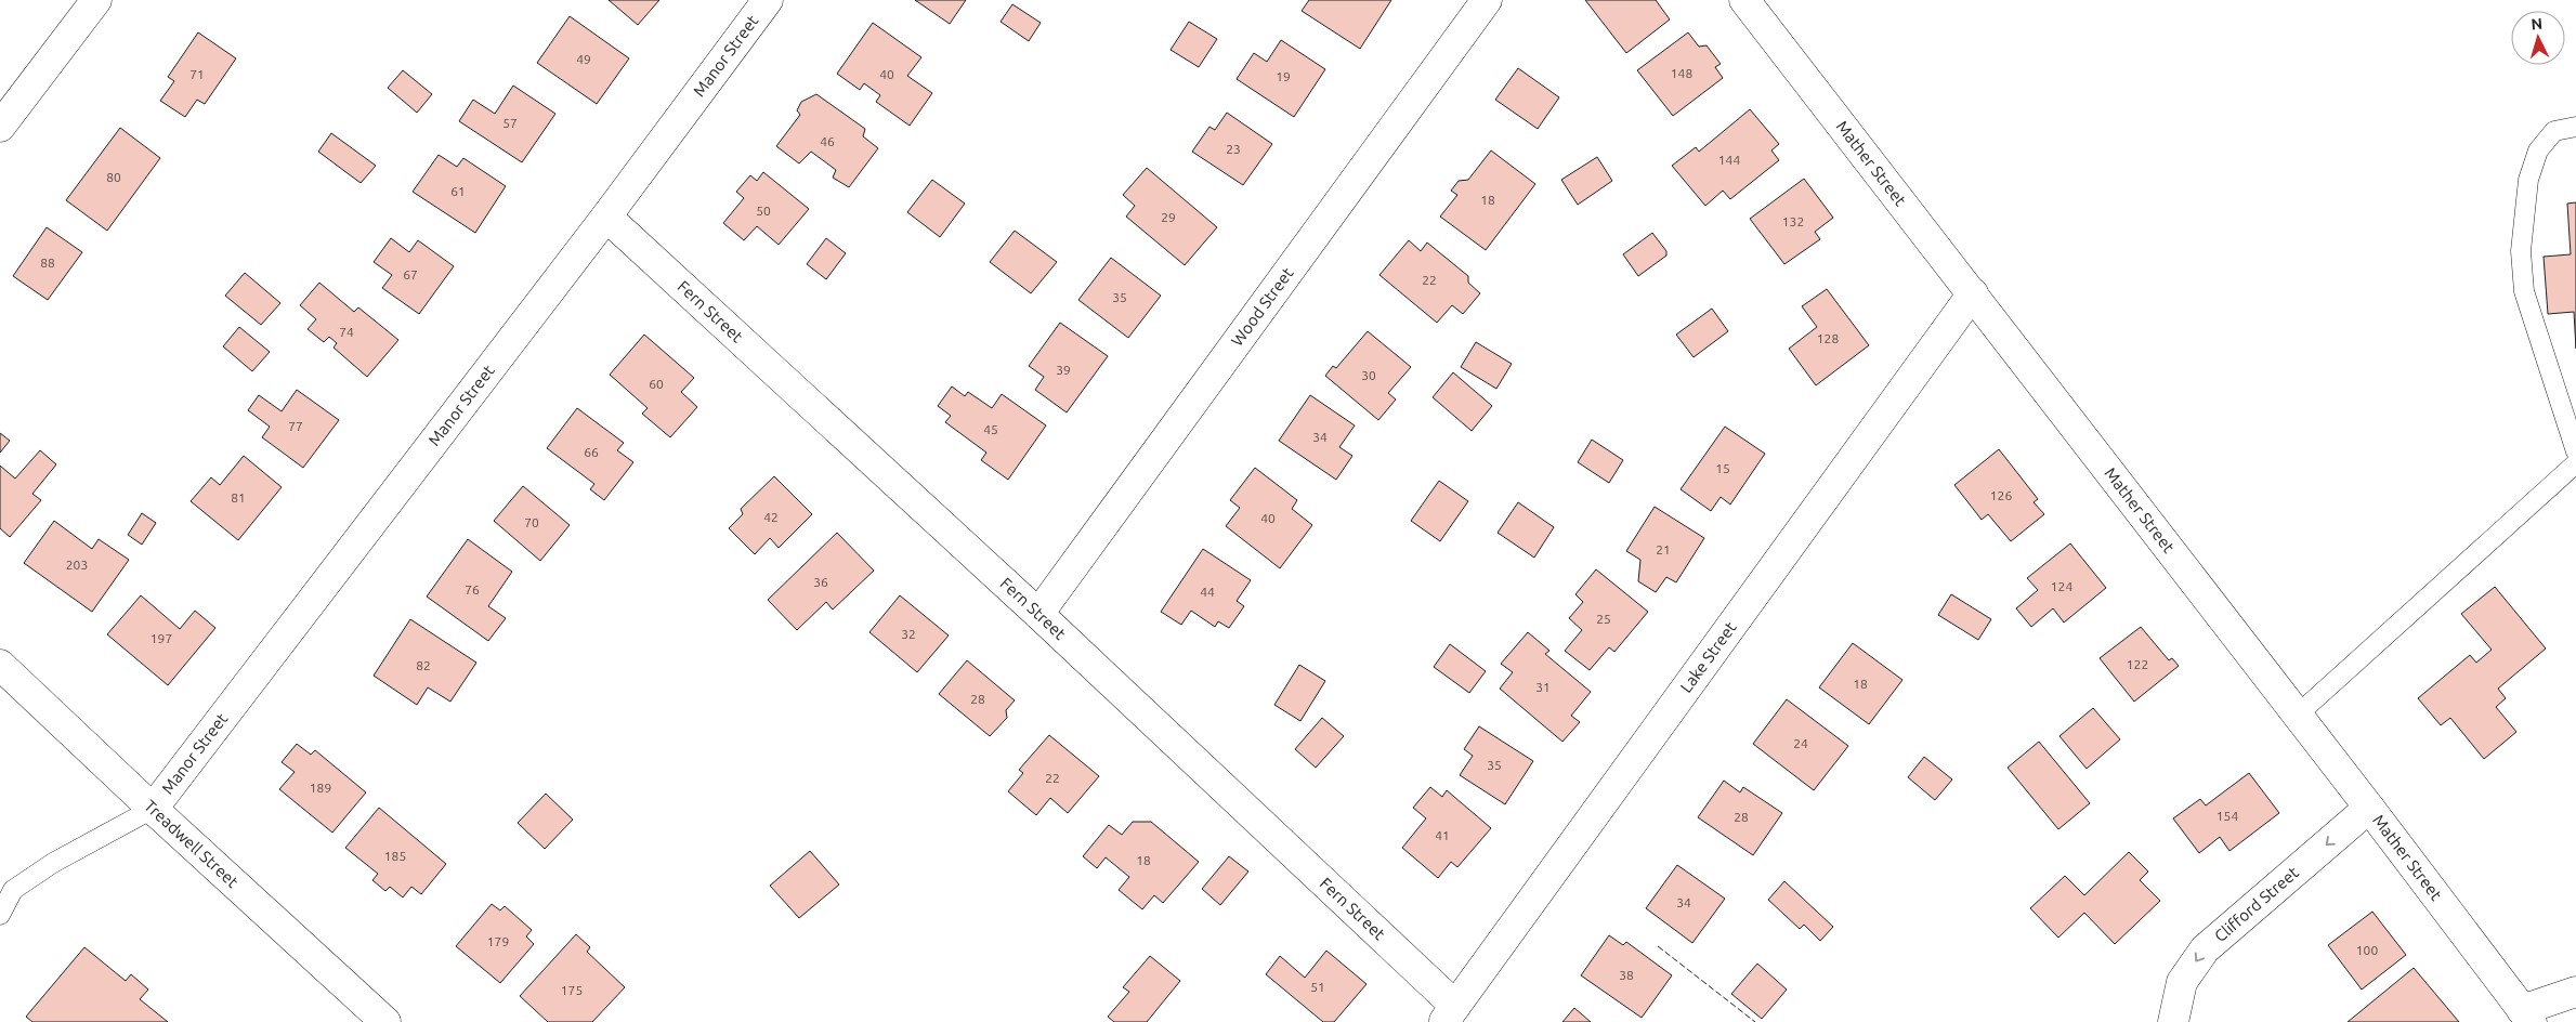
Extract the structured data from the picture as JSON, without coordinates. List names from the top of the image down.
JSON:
{
  "streets": {
    "street": [
      "Manor Street",
      "Mather Street",
      "Wood Street",
      "Fern Street",
      "Lake Street",
      "Treadwell Street",
      "Clifford Street"
    ]
  },
  "crossings": [
    ["Manor Street", "Fern Street"],
    ["Manor Street", "Treadwell Street"],
    ["Mather Street", "Lake Street"],
    ["Mather Street", "Clifford Street"],
    ["Wood Street", "Fern Street"],
    ["Fern Street", "Lake Street"]
  ],
  "one_way": ["Clifford Street"],
  "house_numbers": [
    "49",
    "148",
    "71",
    "40",
    "19",
    "57",
    "46",
    "23",
    "144",
    "80",
    "61",
    "18",
    "50",
    "29",
    "132",
    "88",
    "67",
    "22",
    "35",
    "74",
    "128",
    "39",
    "30",
    "60",
    "77",
    "45",
    "34",
    "66",
    "15",
    "126",
    "81",
    "42",
    "40",
    "70",
    "21",
    "203",
    "36",
    "124",
    "76",
    "44",
    "25",
    "32",
    "197",
    "122",
    "82",
    "18",
    "31",
    "28",
    "24",
    "35",
    "22",
    "189",
    "154",
    "28",
    "41",
    "185",
    "18",
    "34",
    "179",
    "100",
    "38",
    "51",
    "175"
  ],
  "north": "top"
}
